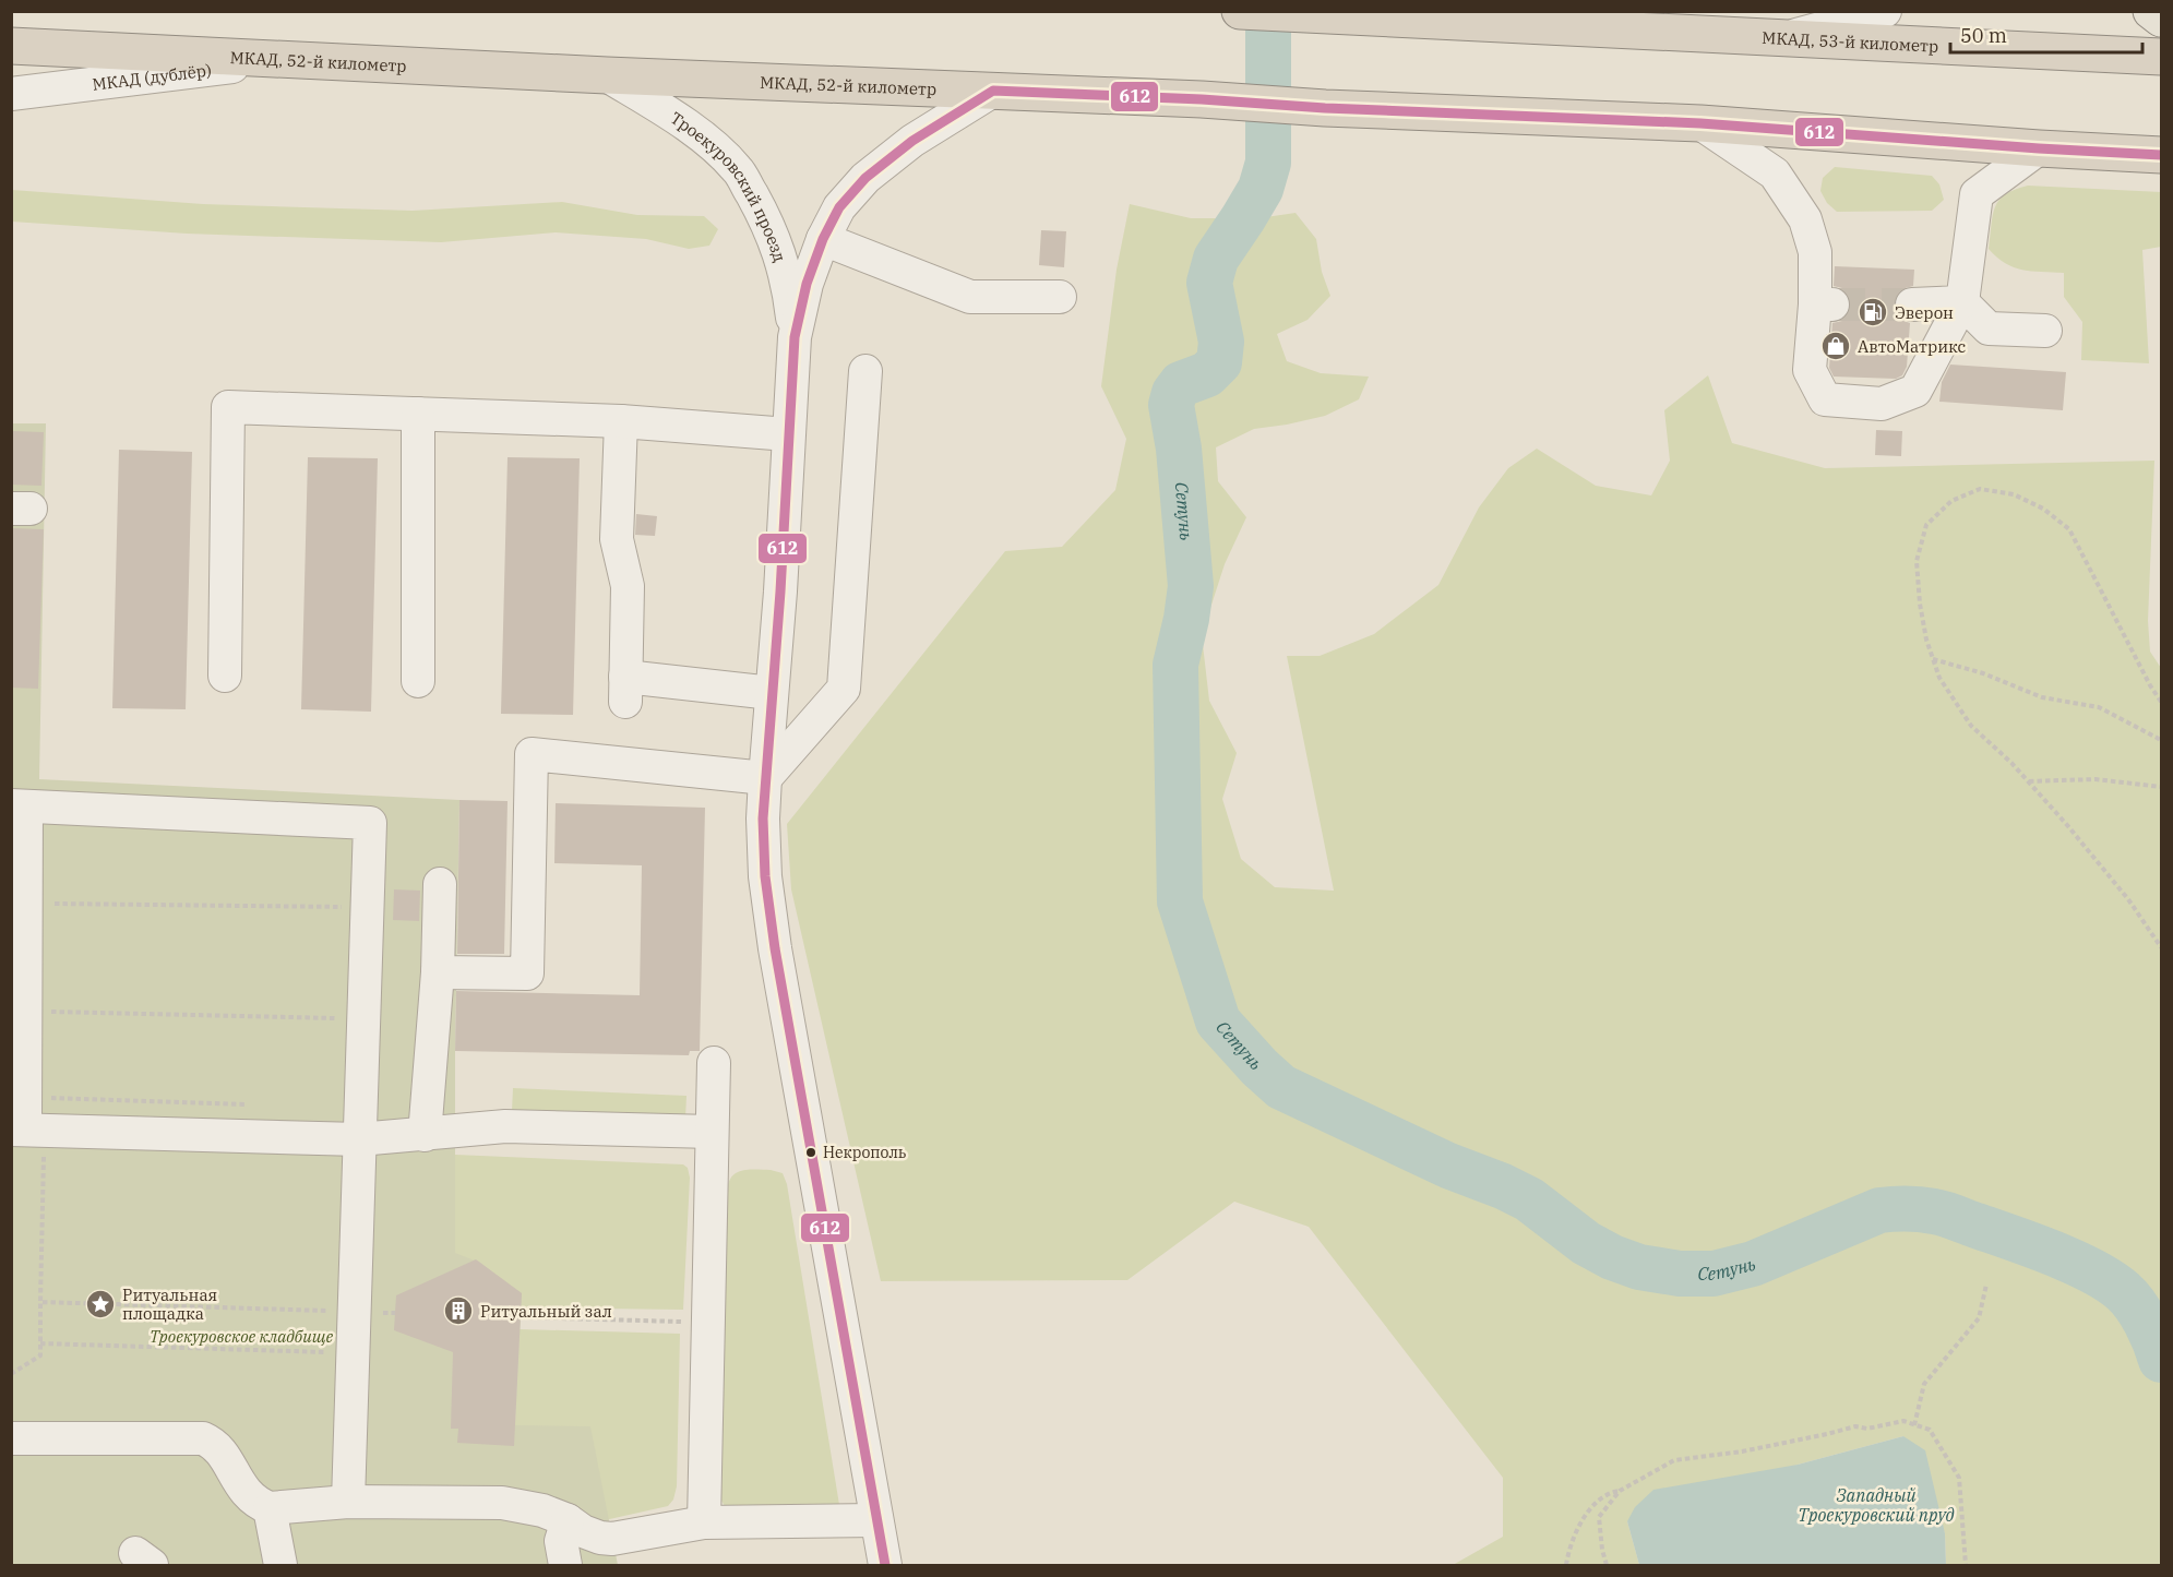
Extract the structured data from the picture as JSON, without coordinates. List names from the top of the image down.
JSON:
{
  "streets": {
    "highway": ["МКАД, 53-й километр", "МКАД, 52-й километр"],
    "street": ["МКАД (дублёр)", "Троекуровский проезд"]
  },
  "crossings": [
    ["МКАД, 52-й километр", "МКАД (дублёр)"],
    ["МКАД, 52-й километр", "Троекуровский проезд"]
  ],
  "water": ["Сетунь", "Западный Троекуровский пруд"],
  "parks": ["Троекуровское кладбище"],
  "places": {
    "fuel station": ["Эверон"],
    "shop": ["АвтоМатрикс"],
    "other": ["Некрополь"],
    "place": ["Ритуальная площадка"],
    "building": ["Ритуальный зал"]
  },
  "lines": ["transit line 612"],
  "scale_bar": "50 m"
}
